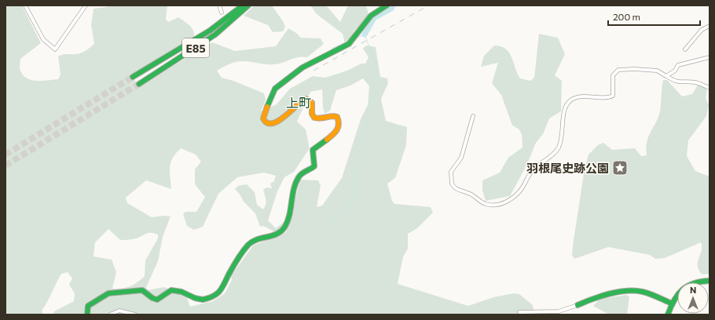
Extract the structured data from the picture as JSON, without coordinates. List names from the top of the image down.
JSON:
{
  "streets": {
    "main road": ["E85"]
  },
  "districts": ["上町"],
  "places": {
    "place": ["羽根尾史跡公園"]
  },
  "scale_bar": "200 m",
  "north": "top"
}
